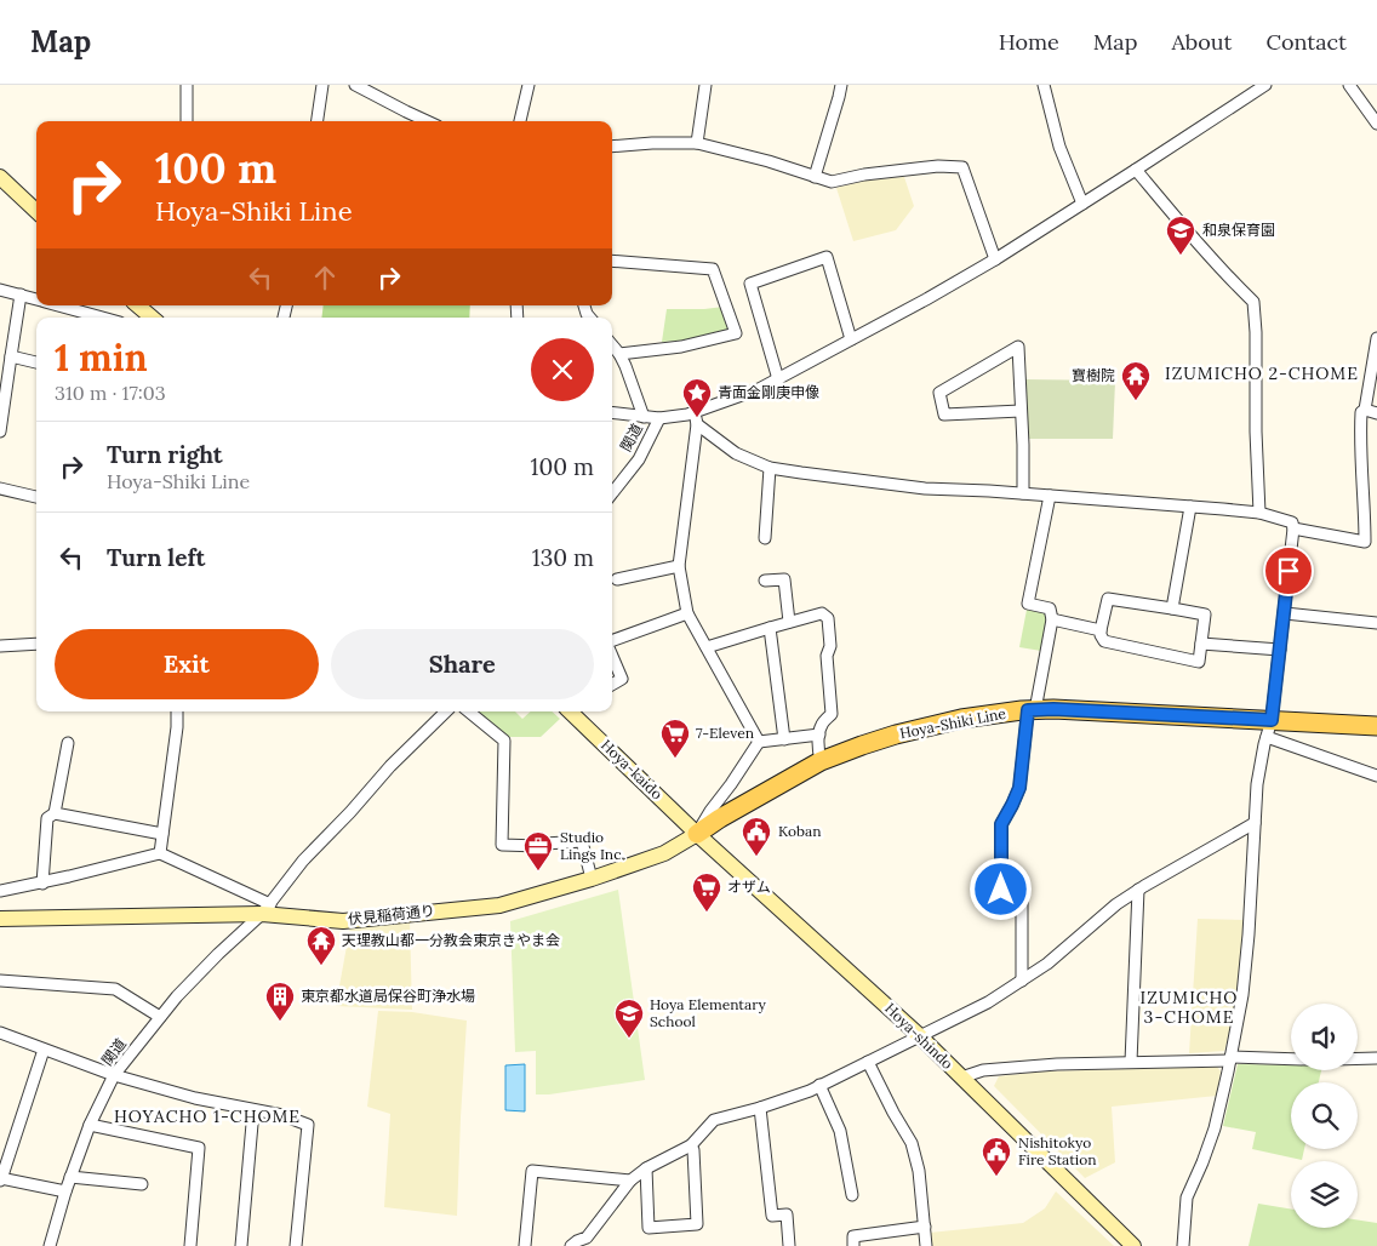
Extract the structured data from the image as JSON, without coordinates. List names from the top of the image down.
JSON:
{
  "streets": {
    "main road": [
      "Hoya-Shiki Line",
      "Hoya-kaido",
      "伏見稲荷通り",
      "Hoya-shindo"
    ],
    "street": ["関道"]
  },
  "crossings": [
    ["関道", "伏見稲荷通り"],
    ["Hoya-Shiki Line", "Hoya-kaido"],
    ["Hoya-Shiki Line", "伏見稲荷通り"],
    ["Hoya-Shiki Line", "Hoya-shindo"],
    ["Hoya-kaido", "伏見稲荷通り"],
    ["Hoya-kaido", "Hoya-shindo"],
    ["伏見稲荷通り", "Hoya-shindo"]
  ],
  "districts": ["IZUMICHO 2-CHOME", "IZUMICHO 3-CHOME", "HOYACHO 1-CHOME"],
  "places": {
    "school or university": ["和泉保育園", "Hoya Elementary School"],
    "temple": ["寶樹院", "天理教山都一分教会東京きやま会"],
    "place": ["青面金剛庚申像"],
    "supermarket": ["7-Eleven", "オザム"],
    "public building": ["Koban", "Nishitokyo Fire Station"],
    "office": ["Studio Lings Inc."],
    "building": ["東京都水道局保谷町浄水場"]
  },
  "page": {
    "header": "Map",
    "nav": [
      "Home",
      "Map",
      "About",
      "Contact"
    ],
    "turn": ["100 m", "Hoya-Shiki Line"],
    "heading": ["1 min", "310 m · 17:03"],
    "list": [
      {
        "name": "Turn right",
        "note": "Hoya-Shiki Line",
        "value": "100 m"
      },
      {
        "name": "Turn left",
        "value": "130 m"
      }
    ],
    "buttons": ["Exit", "Share"]
  }
}
